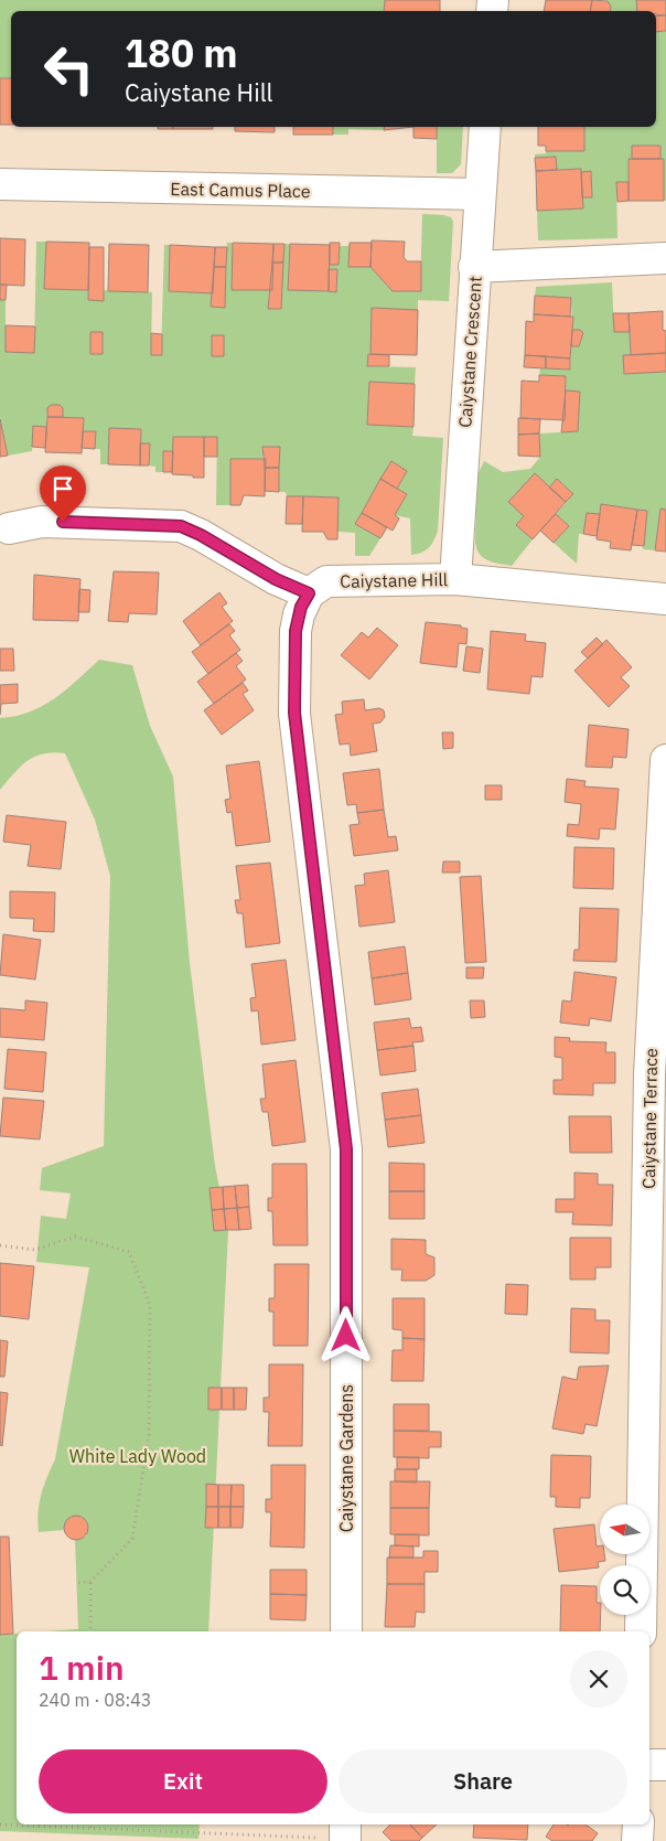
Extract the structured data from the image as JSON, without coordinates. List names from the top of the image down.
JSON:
{
  "streets": {
    "street": [
      "East Camus Place",
      "Caiystane Crescent",
      "Caiystane Hill",
      "Caiystane Terrace",
      "Caiystane Gardens"
    ]
  },
  "crossings": [
    ["East Camus Place", "Caiystane Crescent"],
    ["Caiystane Crescent", "Caiystane Hill"],
    ["Caiystane Hill", "Caiystane Gardens"]
  ],
  "parks": ["White Lady Wood"],
  "north": "left",
  "page": {
    "turn": ["180 m", "Caiystane Hill"],
    "heading": ["1 min", "240 m · 08:43"],
    "buttons": ["Exit", "Share"]
  }
}
